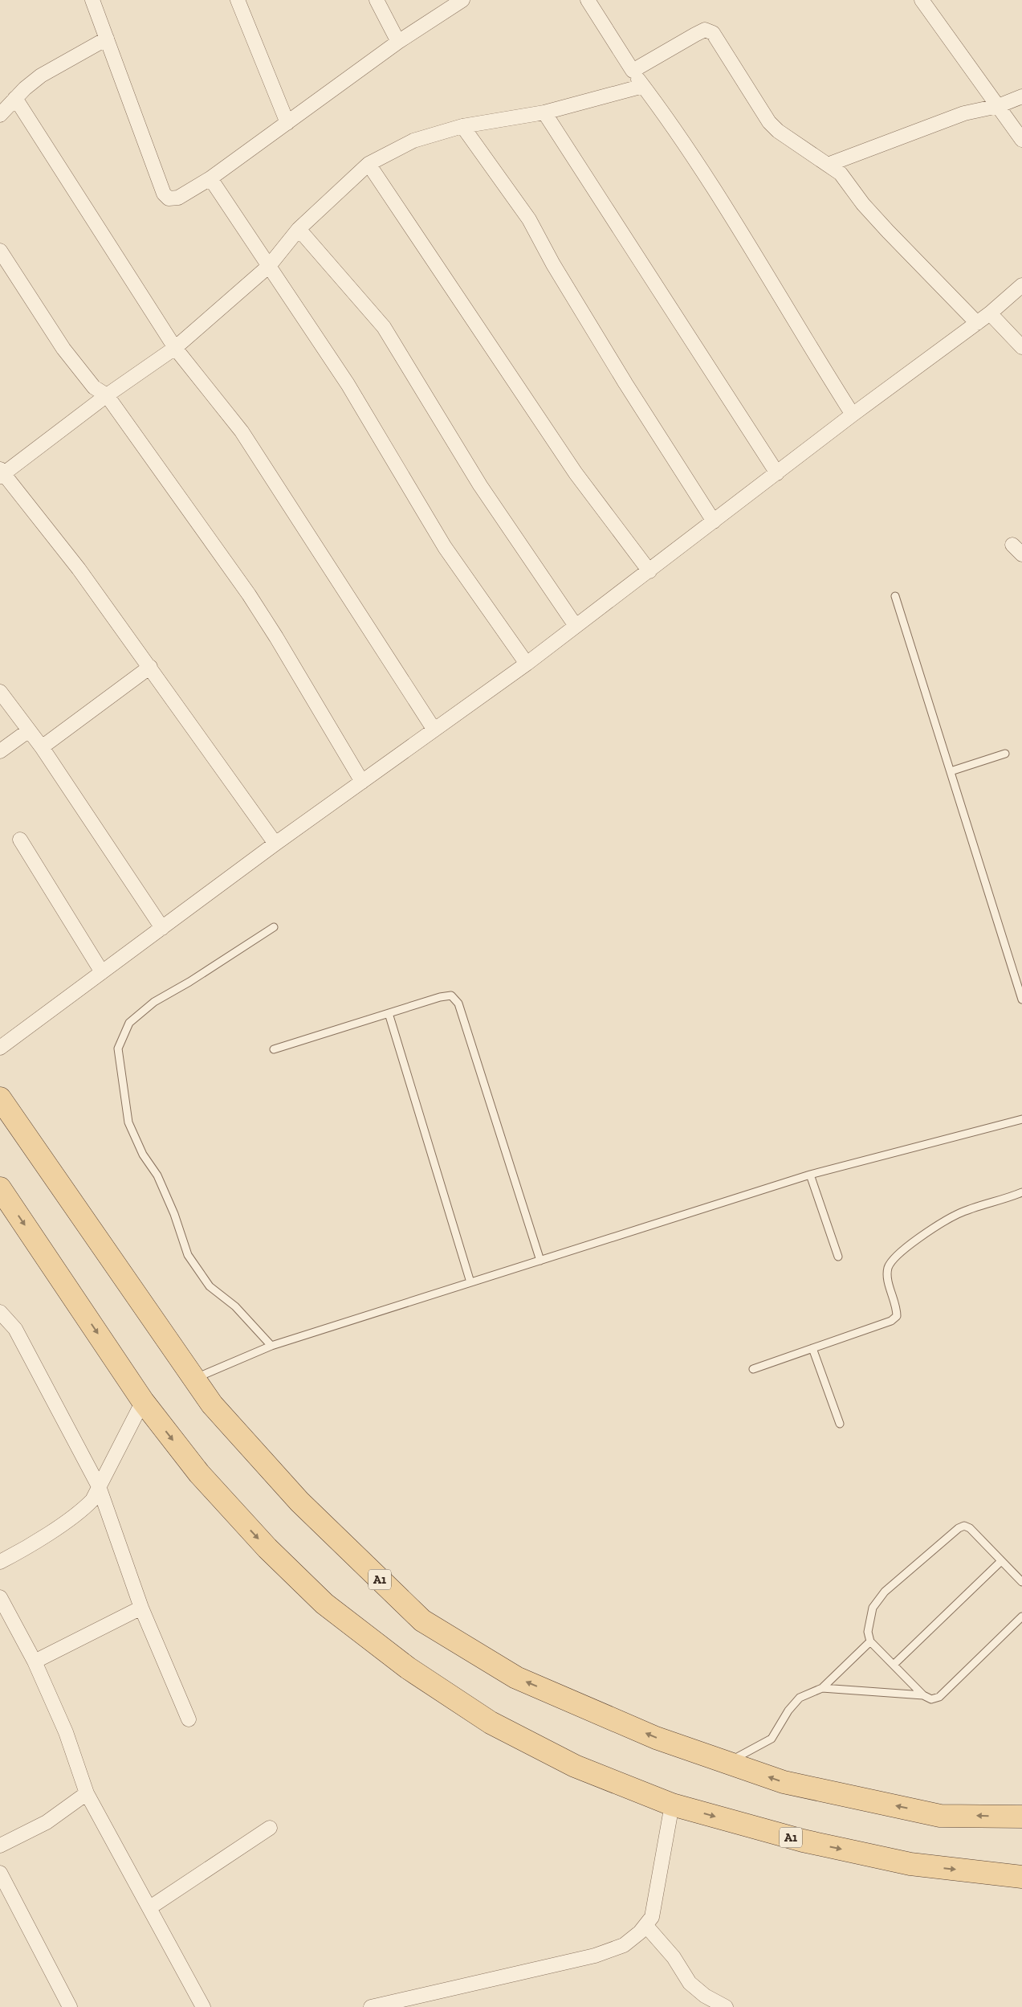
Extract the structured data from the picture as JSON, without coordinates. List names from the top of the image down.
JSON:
{
  "streets": {
    "main road": ["A1"]
  }
}
